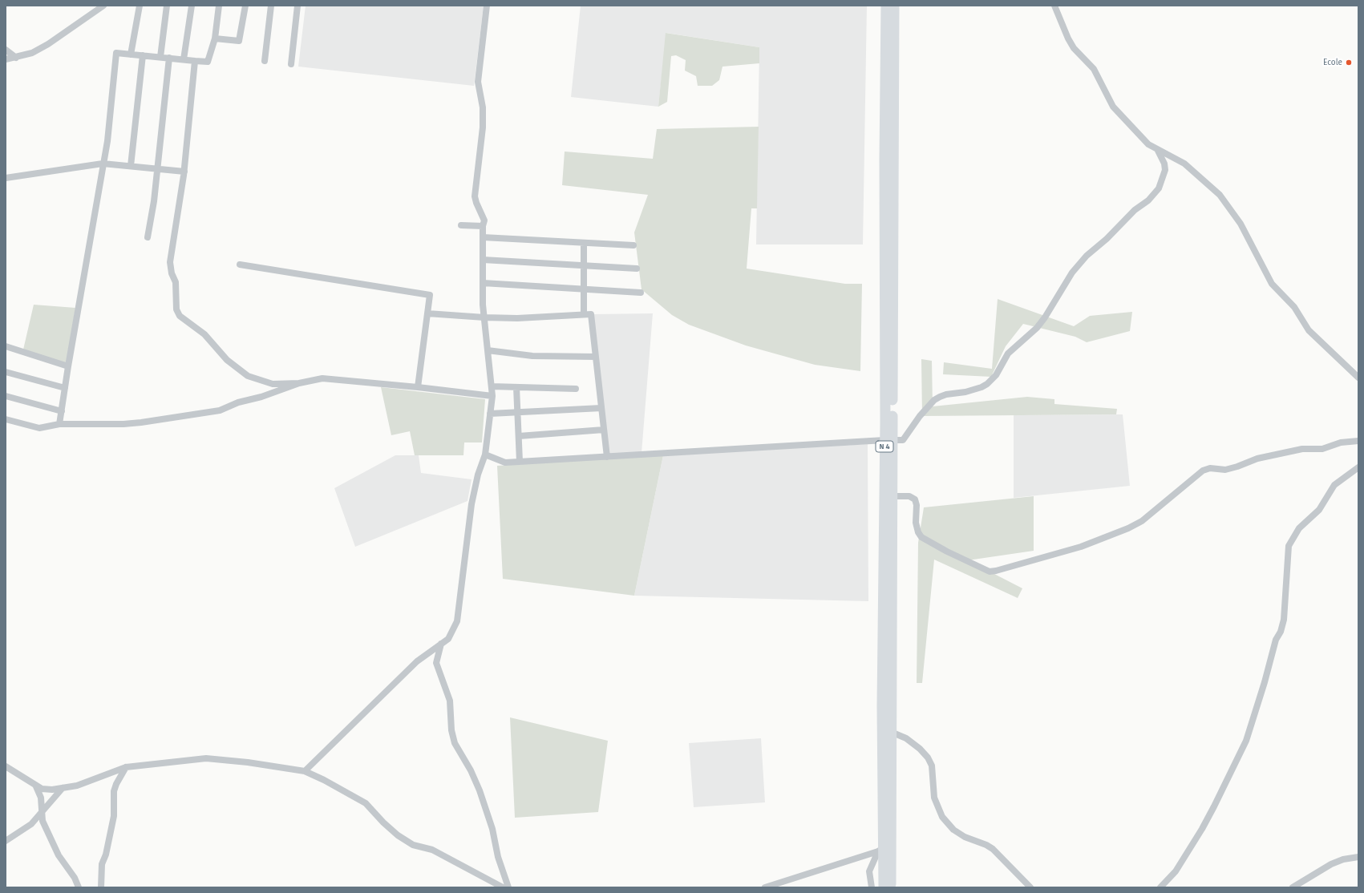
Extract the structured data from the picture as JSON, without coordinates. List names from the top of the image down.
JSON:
{
  "streets": {
    "highway": ["N 4"]
  },
  "places": ["Ecole"]
}
